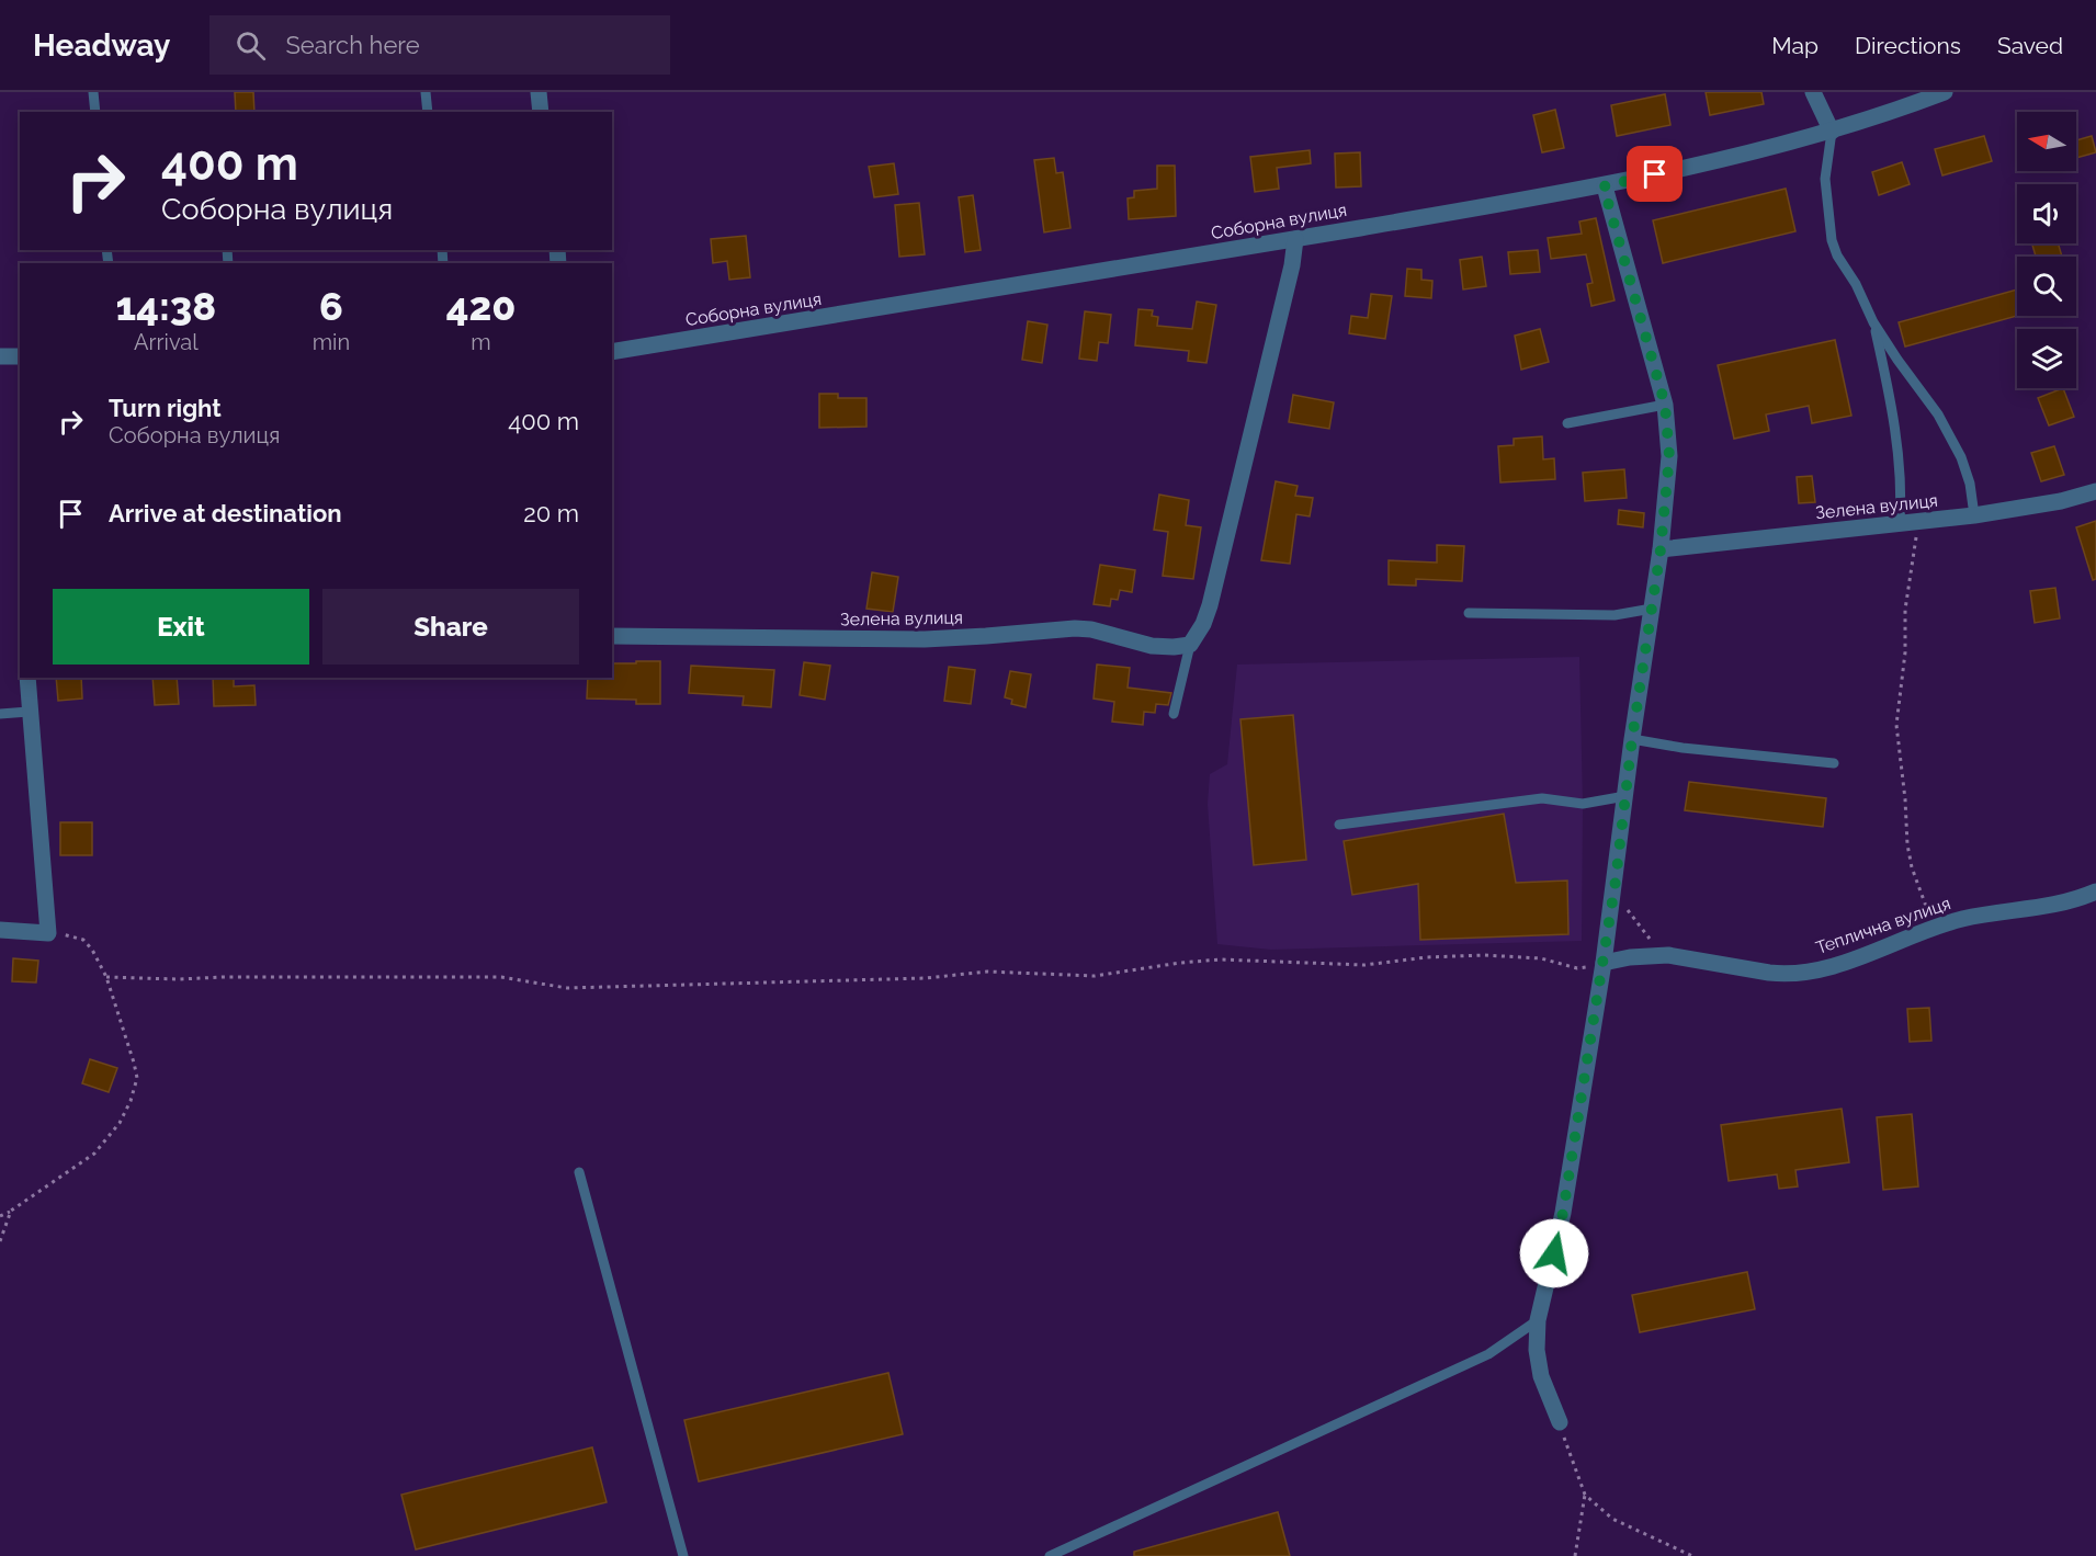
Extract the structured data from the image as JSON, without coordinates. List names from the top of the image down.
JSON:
{
  "streets": {
    "street": ["Соборна вулиця", "Зелена вулиця", "Теплична вулиця"]
  },
  "north": "left",
  "page": {
    "header": "Headway",
    "search": "Search here",
    "nav": ["Map", "Directions", "Saved"],
    "turn": ["400 m", "Соборна вулиця"],
    "eta": [
      "14:38",
      "Arrival",
      "6",
      "min",
      "420",
      "m"
    ],
    "list": [
      {
        "name": "Turn right",
        "note": "Соборна вулиця",
        "value": "400 m"
      },
      {
        "name": "Arrive at destination",
        "value": "20 m"
      }
    ],
    "buttons": ["Exit", "Share"]
  }
}
